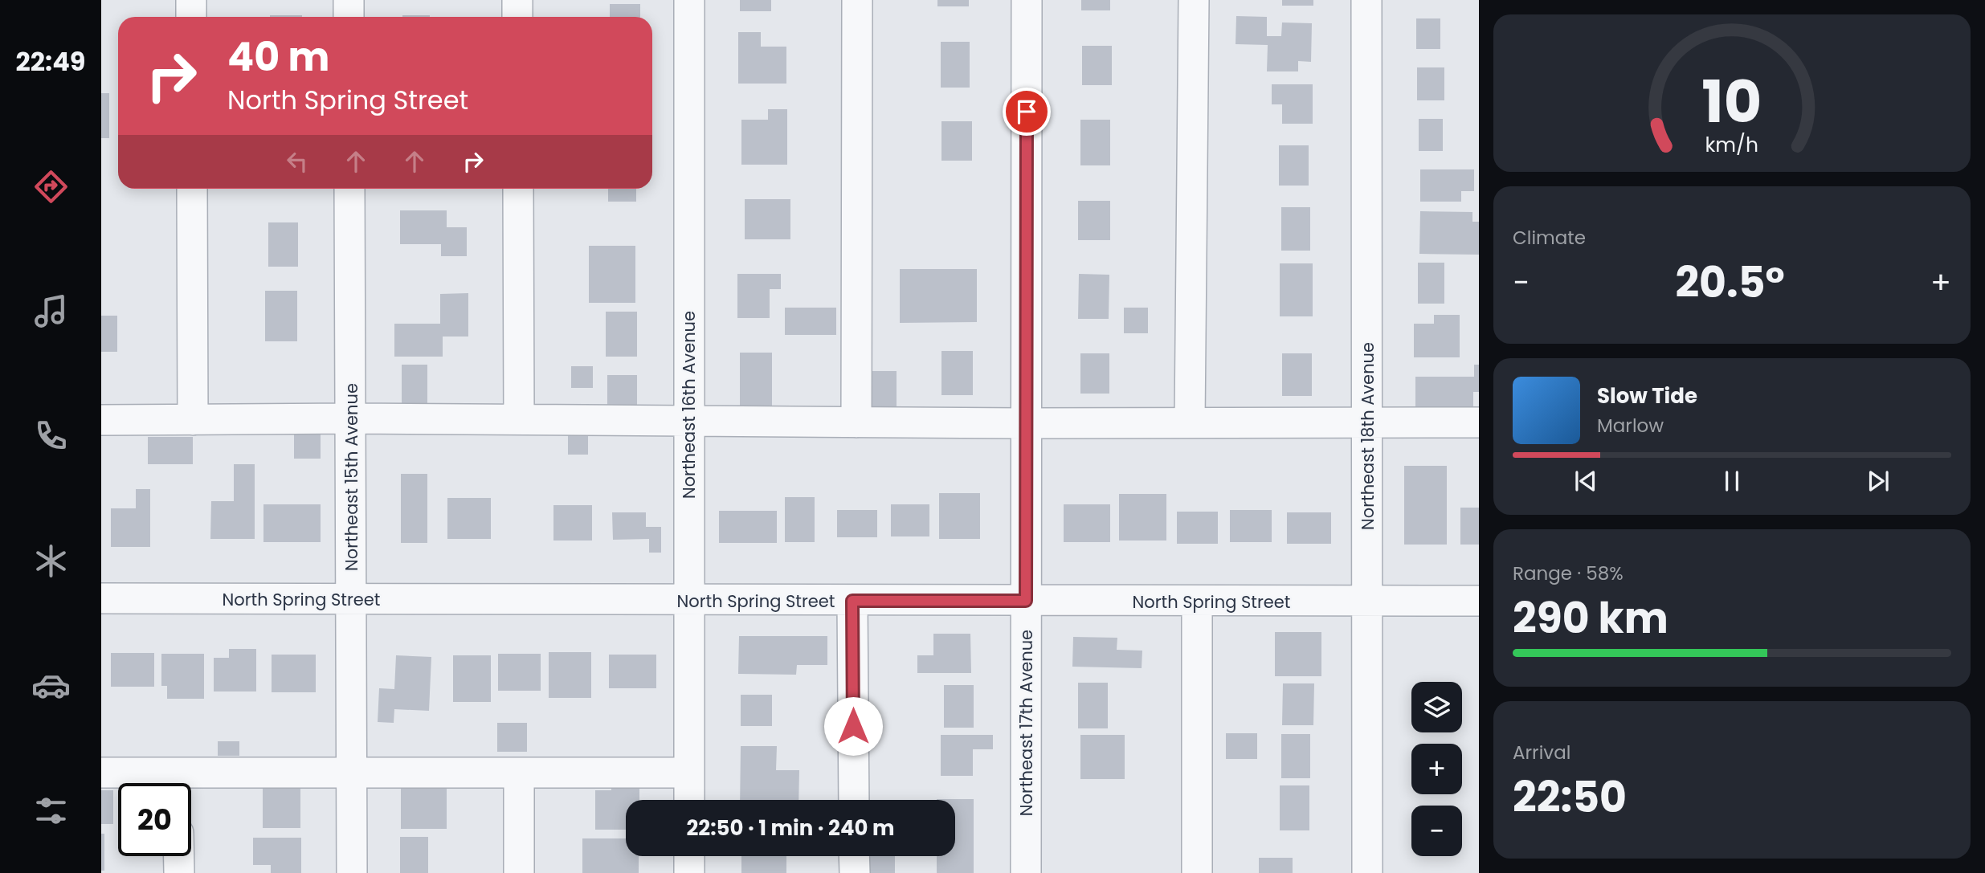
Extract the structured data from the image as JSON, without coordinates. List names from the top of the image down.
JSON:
{
  "streets": {
    "street": [
      "Northeast 16th Avenue",
      "Northeast 18th Avenue",
      "Northeast 15th Avenue",
      "North Spring Street",
      "Northeast 17th Avenue"
    ]
  },
  "crossings": [
    ["Northeast 16th Avenue", "North Spring Street"],
    ["Northeast 18th Avenue", "North Spring Street"],
    ["Northeast 15th Avenue", "North Spring Street"],
    ["North Spring Street", "Northeast 17th Avenue"]
  ],
  "page": {
    "tabs": "22:49",
    "turn": ["40 m", "North Spring Street"],
    "tile": [
      "Climate",
      ["Range · 58%", "290 km"],
      ["Arrival", "22:50"]
    ],
    "heat": ["−", "20.5°", "+"],
    "song": ["Slow Tide", "Marlow"],
    "map_buttons": ["+", "−"],
    "limit": "20",
    "trip": "22:50 · 1 min · 240 m",
    "gauge": ["10", "km/h"]
  }
}
